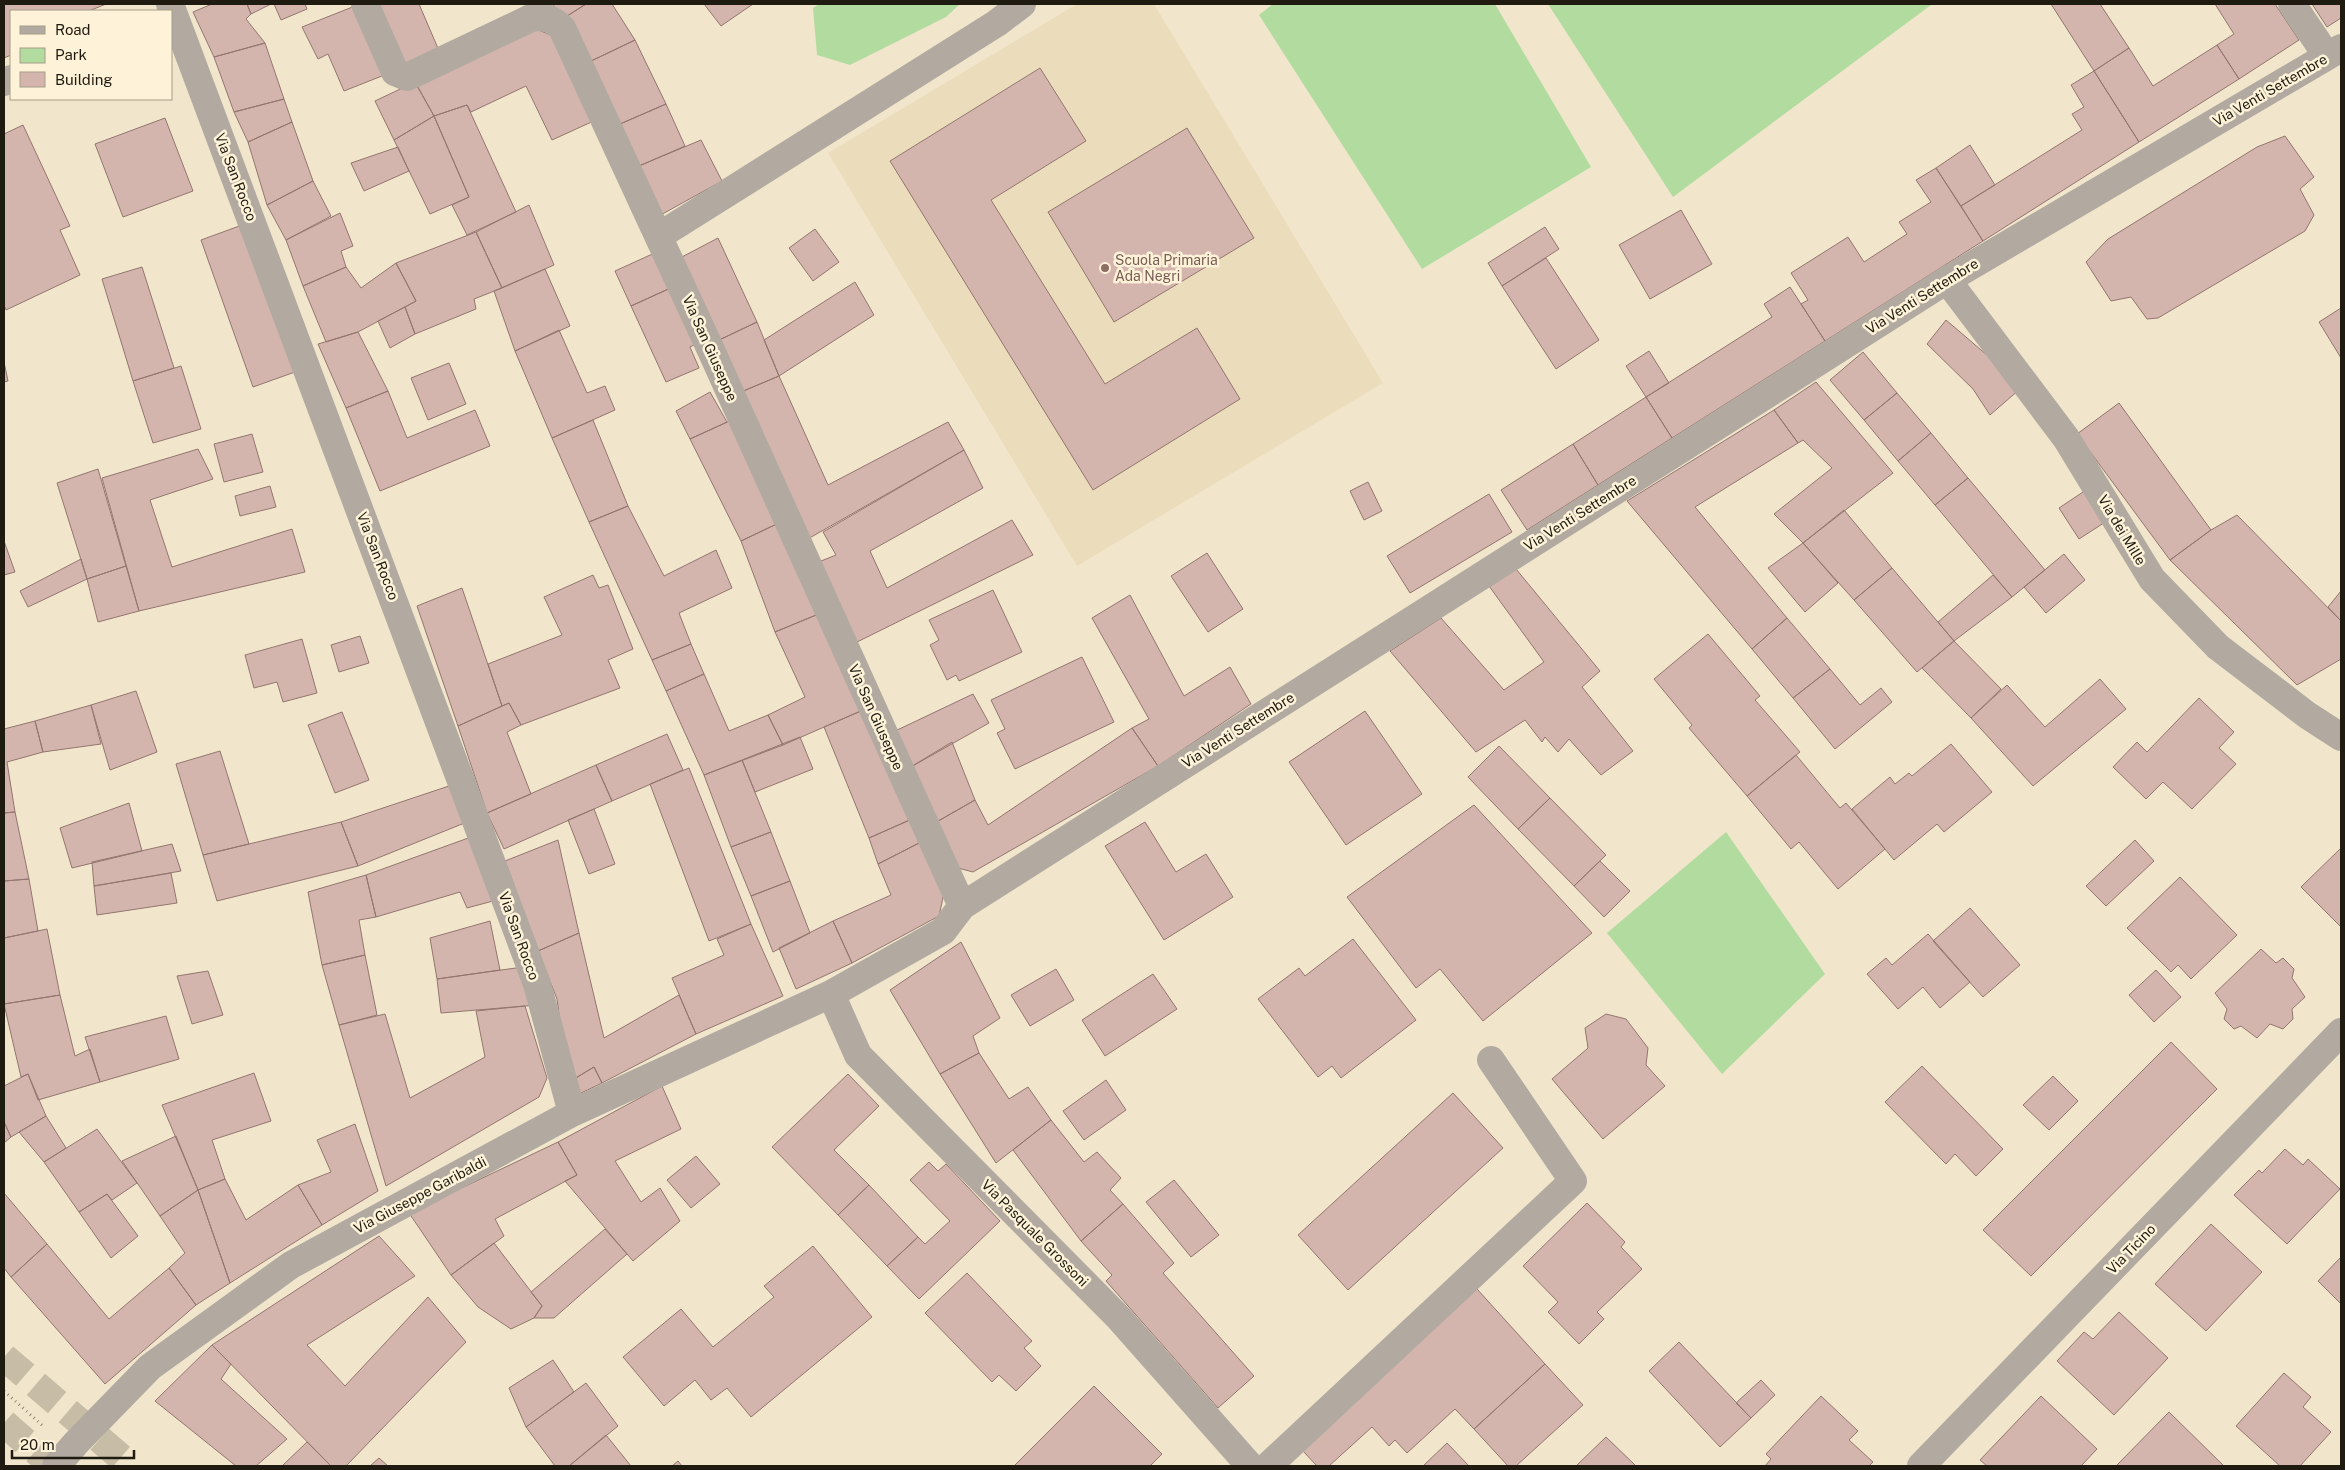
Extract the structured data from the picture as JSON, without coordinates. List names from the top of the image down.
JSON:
{
  "streets": {
    "street": [
      "Via Venti Settembre",
      "Via San Rocco",
      "Via San Giuseppe",
      "Via dei Mille",
      "Via Giuseppe Garibaldi",
      "Via Pasquale Grossoni",
      "Via Ticino"
    ]
  },
  "crossings": [
    ["Via Venti Settembre", "Via San Giuseppe"],
    ["Via Venti Settembre", "Via dei Mille"],
    ["Via Venti Settembre", "Via Giuseppe Garibaldi"],
    ["Via Venti Settembre", "Via Pasquale Grossoni"],
    ["Via San Rocco", "Via Giuseppe Garibaldi"],
    ["Via Giuseppe Garibaldi", "Via Pasquale Grossoni"]
  ],
  "places": ["Scuola Primaria Ada Negri"],
  "legend": ["Road", "Park", "Building"],
  "scale_bar": "20 m"
}
